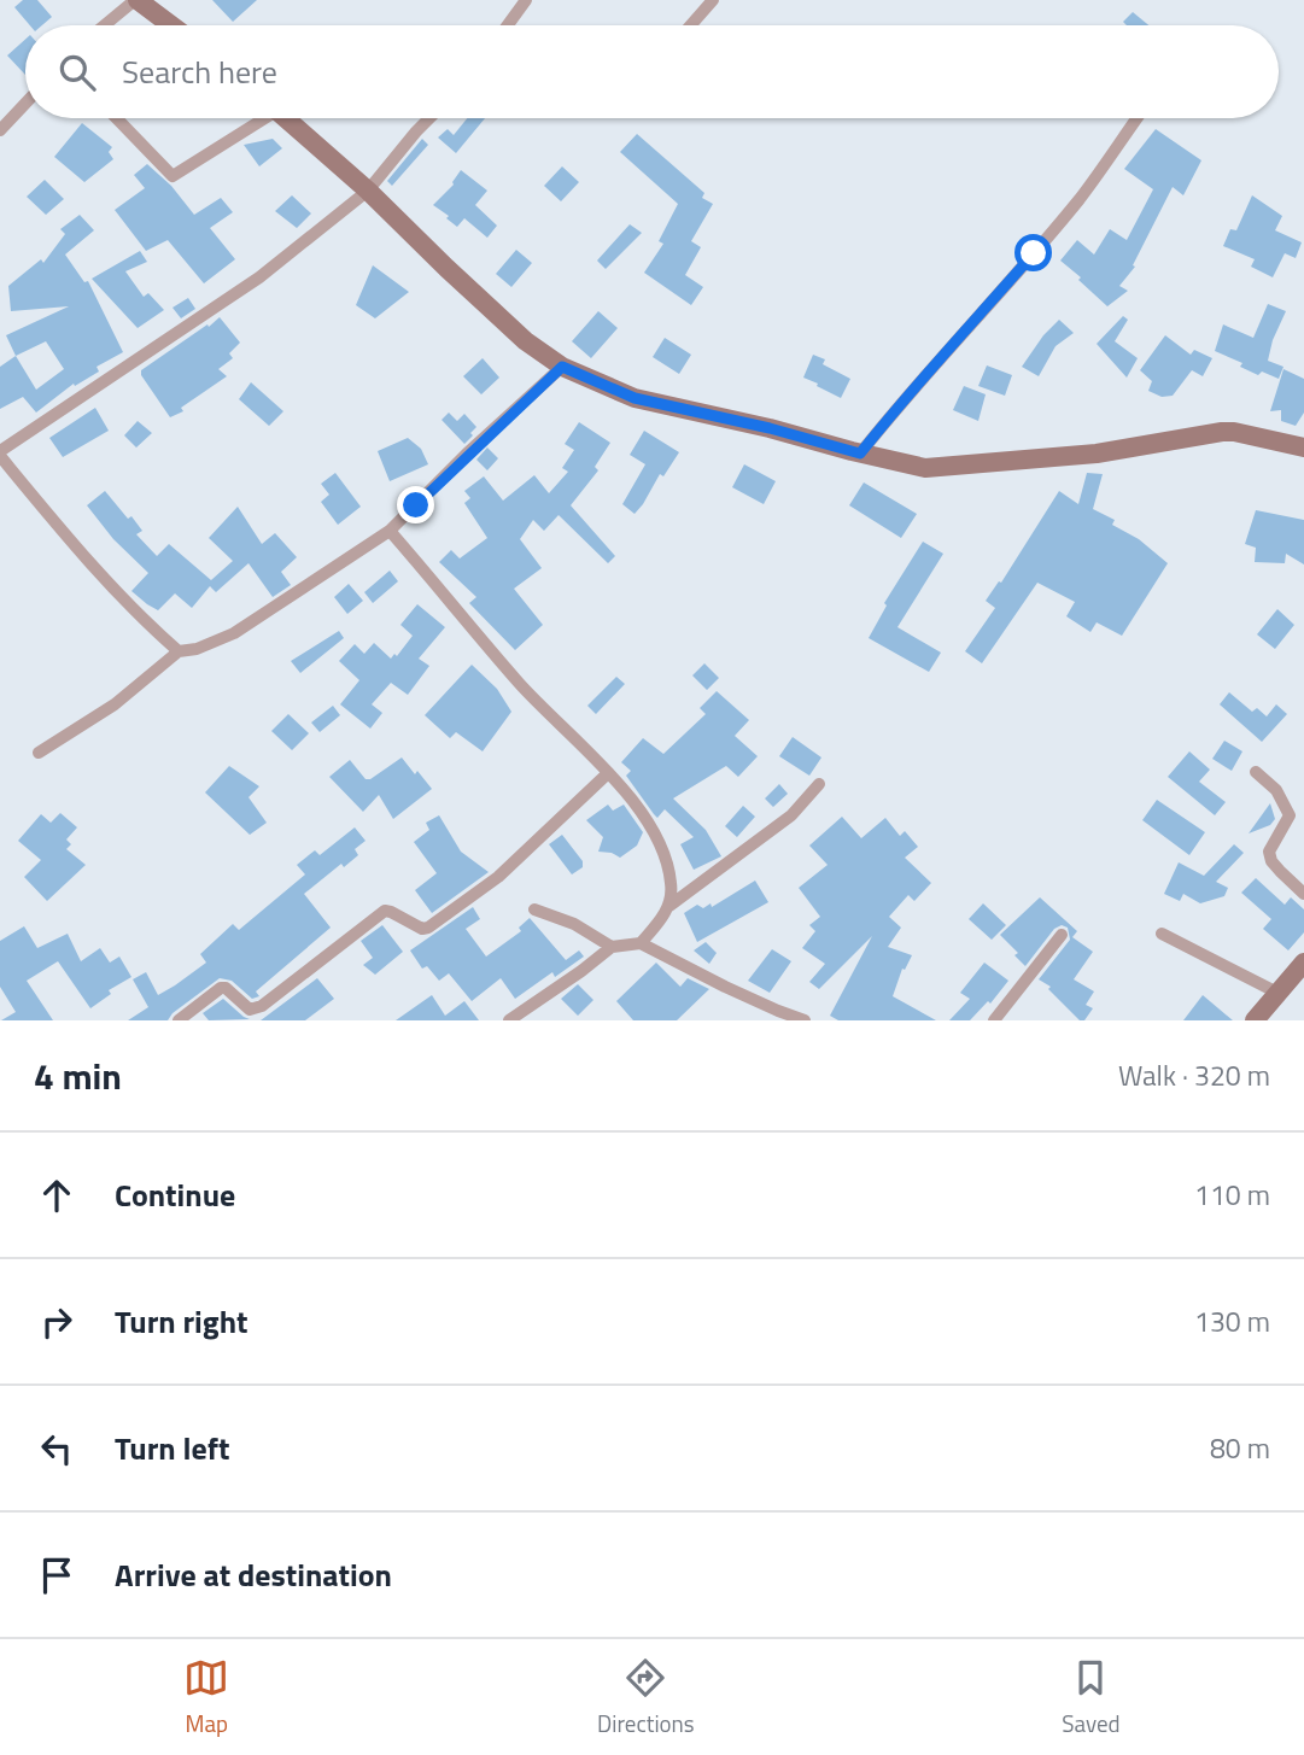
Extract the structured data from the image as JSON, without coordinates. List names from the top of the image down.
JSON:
{
  "page": {
    "search": "Search here",
    "heading": ["4 min", "Walk · 320 m"],
    "list": [
      ["Continue", "110 m"],
      ["Turn right", "130 m"],
      ["Turn left", "80 m"],
      "Arrive at destination"
    ],
    "nav": ["Map", "Directions", "Saved"]
  }
}
